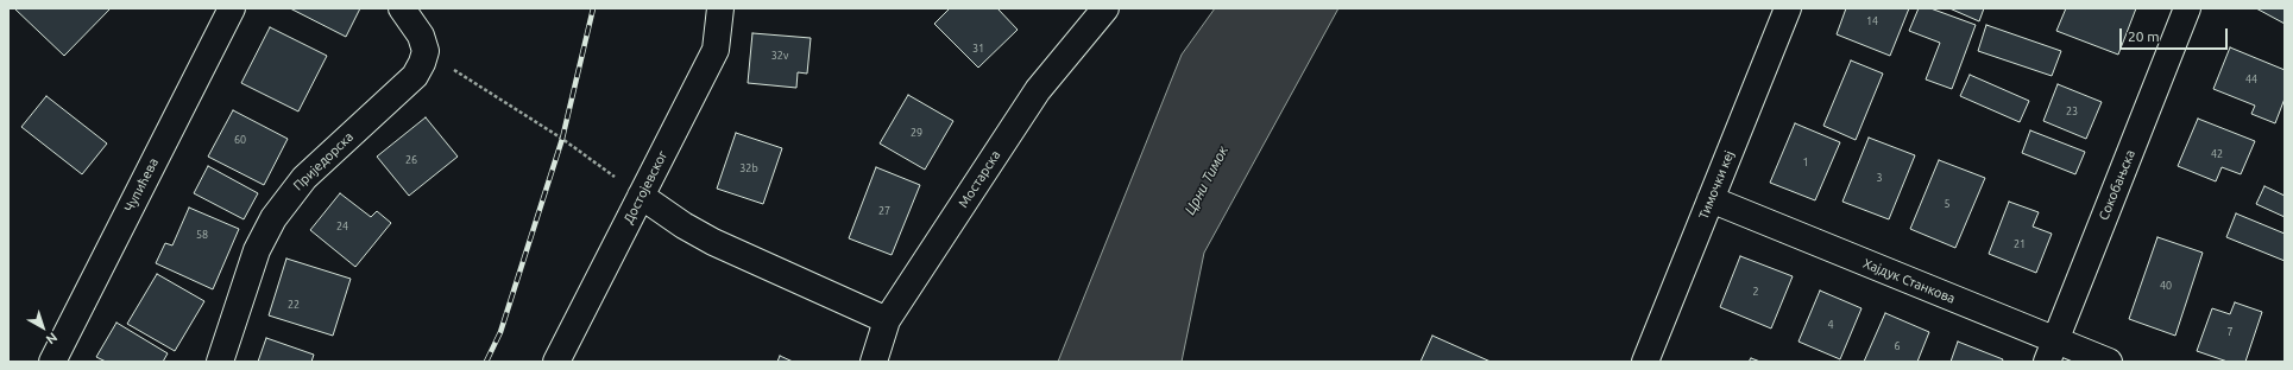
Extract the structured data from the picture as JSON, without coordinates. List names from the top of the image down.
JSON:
{
  "streets": {
    "street": [
      "Приједорска",
      "Мостарска",
      "Чупићева",
      "Тимочки кеј",
      "Сокобањска",
      "Достојевског",
      "Хајдук Станкова"
    ]
  },
  "crossings": [
    ["Тимочки кеј", "Хајдук Станкова"],
    ["Сокобањска", "Хајдук Станкова"]
  ],
  "water": ["Црни Тимок"],
  "house_numbers": [
    "14",
    "31",
    "32v",
    "44",
    "23",
    "29",
    "60",
    "42",
    "26",
    "1",
    "32b",
    "3",
    "5",
    "27",
    "24",
    "58",
    "21",
    "40",
    "2",
    "22",
    "4",
    "7",
    "6"
  ],
  "scale_bar": "20 m",
  "north": "bottom right"
}
